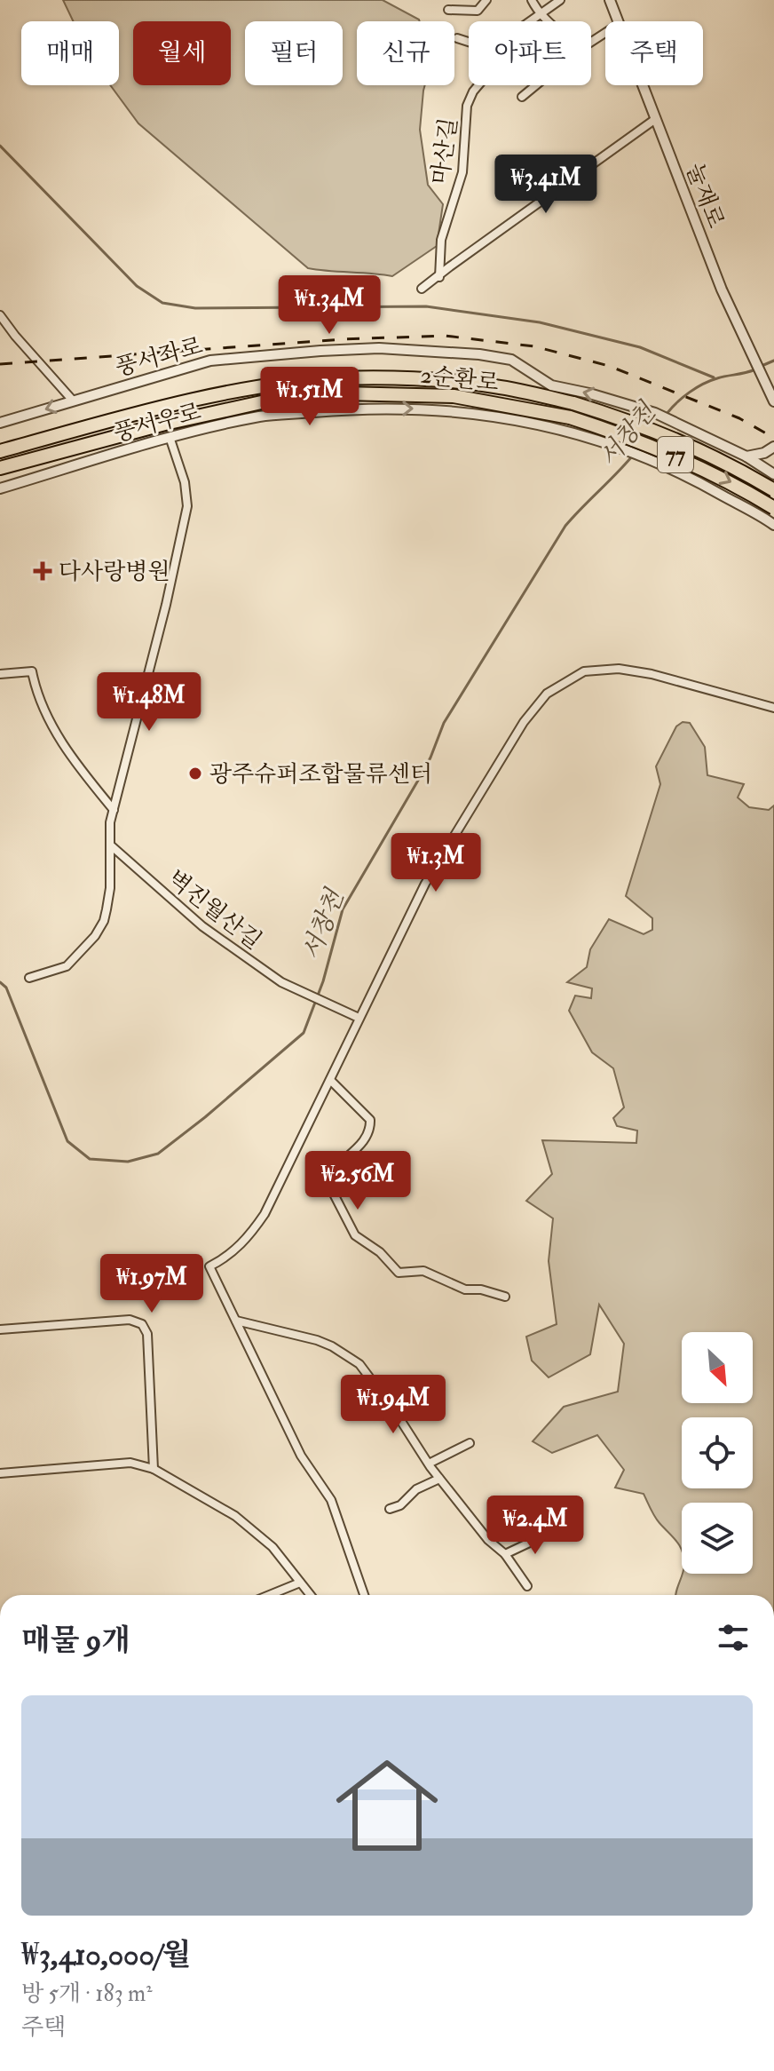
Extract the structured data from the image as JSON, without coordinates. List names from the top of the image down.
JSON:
{
  "streets": {
    "highway": ["2순환로", "77"],
    "street": [
      "마산길",
      "눌재로",
      "풍서좌로",
      "풍서우로",
      "벽진월산길"
    ]
  },
  "one_way": ["풍서좌로", "풍서우로"],
  "water": ["서창천"],
  "places": {
    "health": ["다사랑병원"],
    "other": ["광주슈퍼조합물류센터"]
  },
  "north": "bottom right",
  "page": {
    "chip": [
      "매매",
      "월세",
      "필터",
      "신규",
      "아파트",
      "주택"
    ],
    "price": [
      "₩3.41M",
      "₩1.34M",
      "₩1.51M",
      "₩1.48M",
      "₩1.3M",
      "₩2.56M",
      "₩1.97M",
      "₩1.94M",
      "₩2.4M"
    ],
    "heading": "매물 9개",
    "list": [
      {
        "name": "₩3,410,000/월",
        "note": "방 5개 · 183 m² · 주택"
      }
    ]
  }
}
